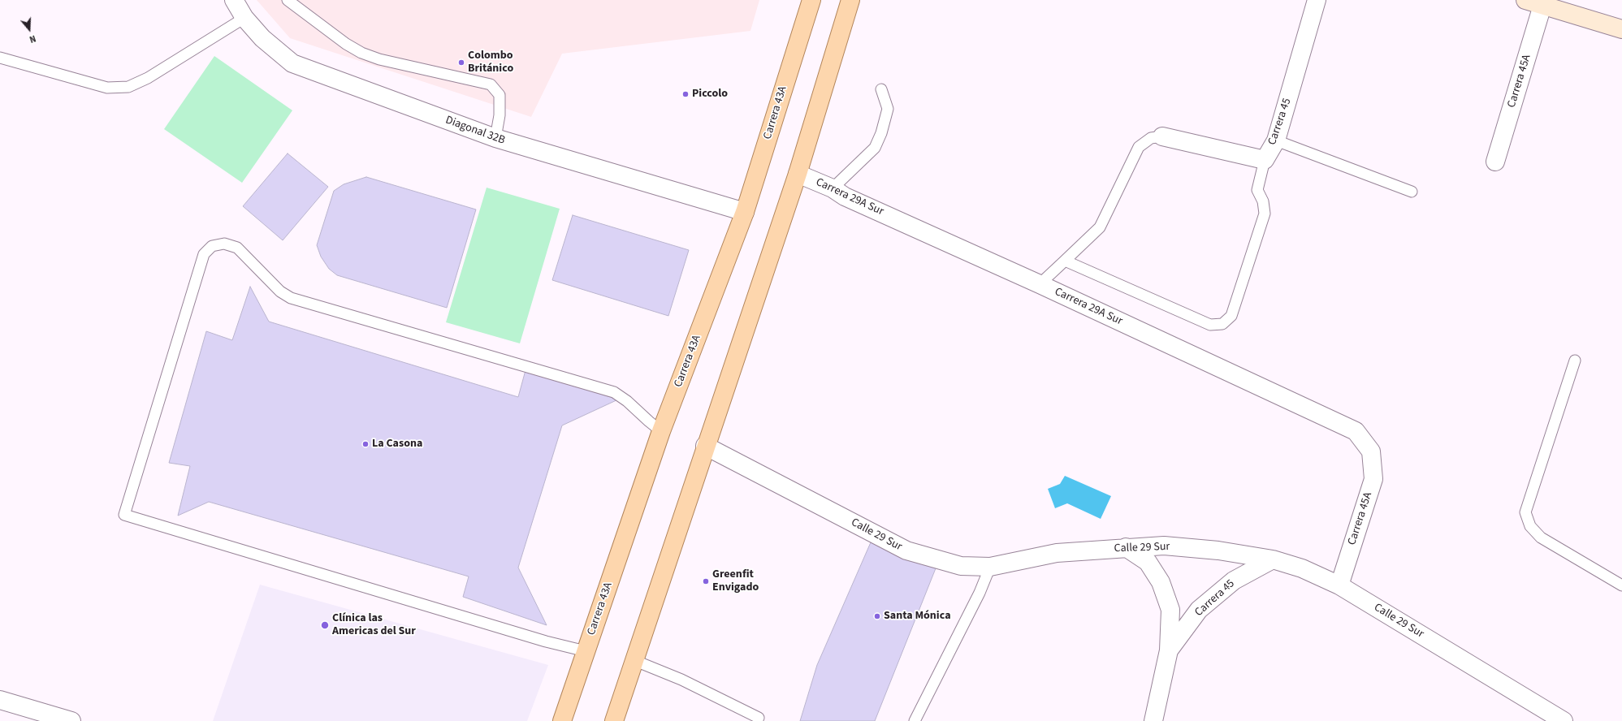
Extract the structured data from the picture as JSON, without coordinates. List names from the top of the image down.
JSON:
{
  "streets": {
    "main road": ["Carrera 43A"],
    "street": [
      "Carrera 45A",
      "Carrera 45",
      "Diagonal 32B",
      "Carrera 29A Sur",
      "Calle 29 Sur"
    ]
  },
  "crossings": [
    ["Carrera 45A", "Carrera 29A Sur"],
    ["Carrera 45A", "Calle 29 Sur"],
    ["Carrera 43A", "Diagonal 32B"],
    ["Carrera 45", "Calle 29 Sur"]
  ],
  "places": [
    "Colombo Británico",
    "Piccolo",
    "La Casona",
    "Greenfit Envigado",
    "Santa Mónica",
    "Clínica las Americas del Sur"
  ],
  "north": "bottom"
}
